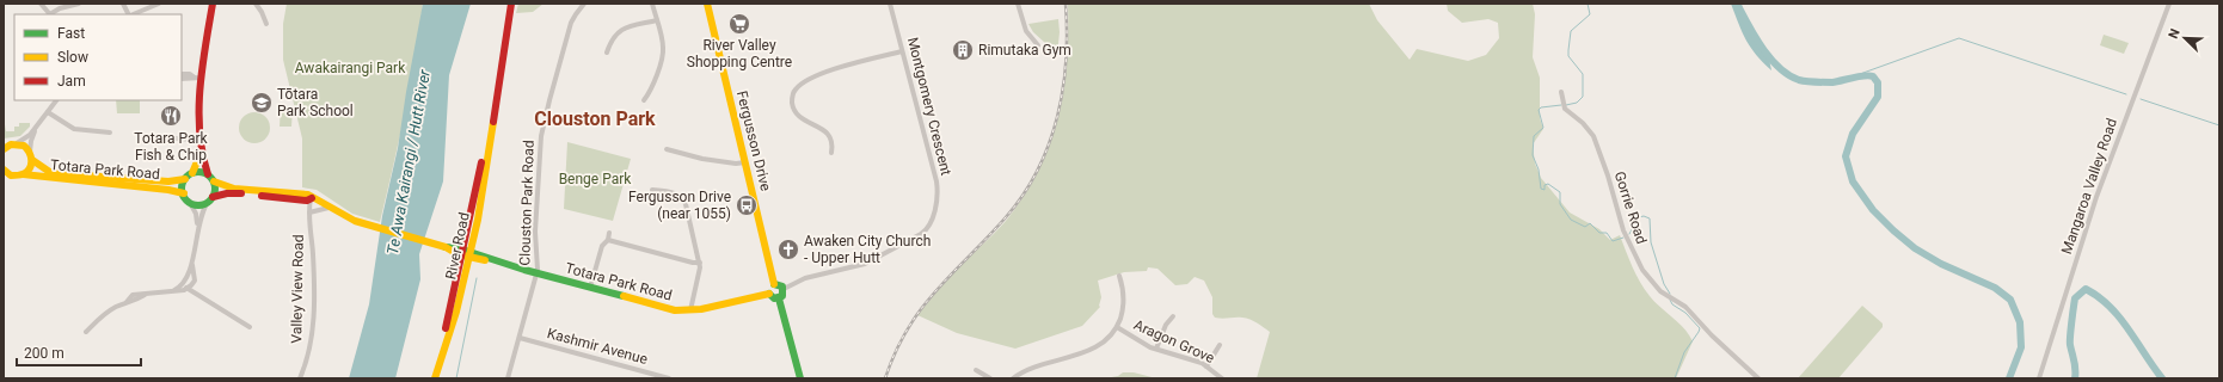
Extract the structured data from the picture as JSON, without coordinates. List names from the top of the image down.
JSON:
{
  "streets": {
    "main road": ["Fergusson Drive", "Totara Park Road", "River Road"],
    "street": [
      "Montgomery Crescent",
      "Mangaroa Valley Road",
      "Clouston Park Road",
      "Gorrie Road",
      "Valley View Road",
      "Aragon Grove",
      "Kashmir Avenue"
    ]
  },
  "crossings": [
    ["Montgomery Crescent", "Fergusson Drive"],
    ["Montgomery Crescent", "Totara Park Road"],
    ["Fergusson Drive", "Totara Park Road"],
    ["Totara Park Road", "Clouston Park Road"],
    ["Totara Park Road", "River Road"],
    ["Totara Park Road", "Valley View Road"],
    ["Clouston Park Road", "Kashmir Avenue"]
  ],
  "districts": ["Clouston Park"],
  "water": ["Te Awa Kairangi / Hutt River"],
  "parks": ["Awakairangi Park", "Benge Park"],
  "places": {
    "supermarket": ["River Valley Shopping Centre"],
    "building": ["Rimutaka Gym"],
    "school or university": ["Tōtara Park School"],
    "restaurant": ["Totara Park Fish & Chip"],
    "bus stop": ["Fergusson Drive (near 1055)"],
    "church": ["Awaken City Church - Upper Hutt"]
  },
  "legend": ["Fast", "Slow", "Jam"],
  "scale_bar": "200 m",
  "north": "top left"
}
